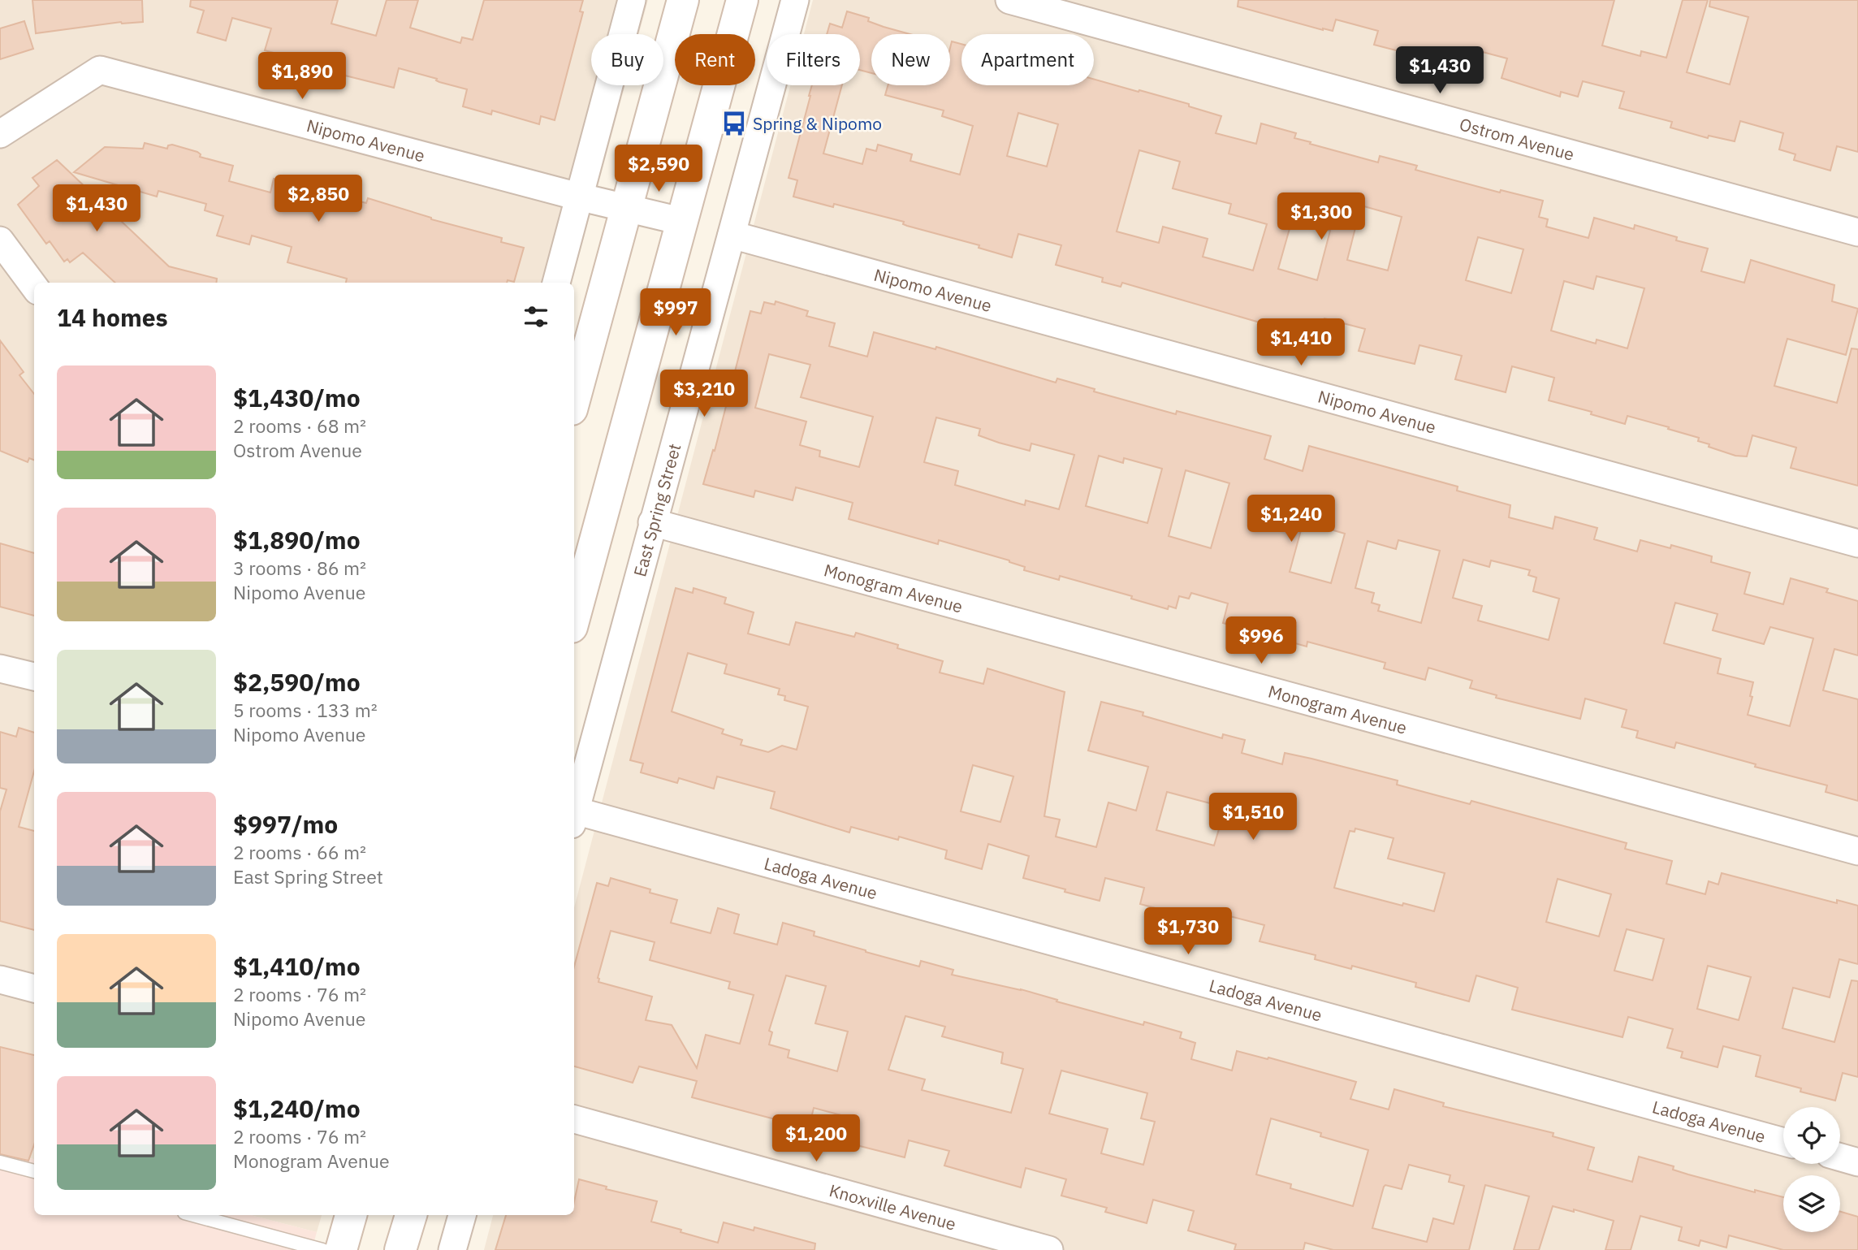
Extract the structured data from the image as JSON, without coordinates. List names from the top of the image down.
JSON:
{
  "streets": {
    "street": [
      "Ostrom Avenue",
      "Nipomo Avenue",
      "East Spring Street",
      "Monogram Avenue",
      "Ladoga Avenue",
      "Knoxville Avenue"
    ]
  },
  "crossings": [
    ["Nipomo Avenue", "East Spring Street"],
    ["East Spring Street", "Monogram Avenue"]
  ],
  "places": {
    "bus stop": ["Spring & Nipomo"]
  },
  "page": {
    "chip": [
      "Buy",
      "Rent",
      "Filters",
      "New",
      "Apartment"
    ],
    "price": [
      "$1,430",
      "$1,890",
      "$2,590",
      "$2,850",
      "$1,430",
      "$1,300",
      "$997",
      "$1,410",
      "$3,210",
      "$1,240",
      "$996",
      "$1,510",
      "$1,730",
      "$1,200"
    ],
    "heading": "14 homes",
    "list": [
      {
        "name": "$1,430/mo",
        "note": "2 rooms · 68 m² · Ostrom Avenue"
      },
      {
        "name": "$1,890/mo",
        "note": "3 rooms · 86 m² · Nipomo Avenue"
      },
      {
        "name": "$2,590/mo",
        "note": "5 rooms · 133 m² · Nipomo Avenue"
      },
      {
        "name": "$997/mo",
        "note": "2 rooms · 66 m² · East Spring Street"
      },
      {
        "name": "$1,410/mo",
        "note": "2 rooms · 76 m² · Nipomo Avenue"
      },
      {
        "name": "$1,240/mo",
        "note": "2 rooms · 76 m² · Monogram Avenue"
      }
    ]
  }
}
